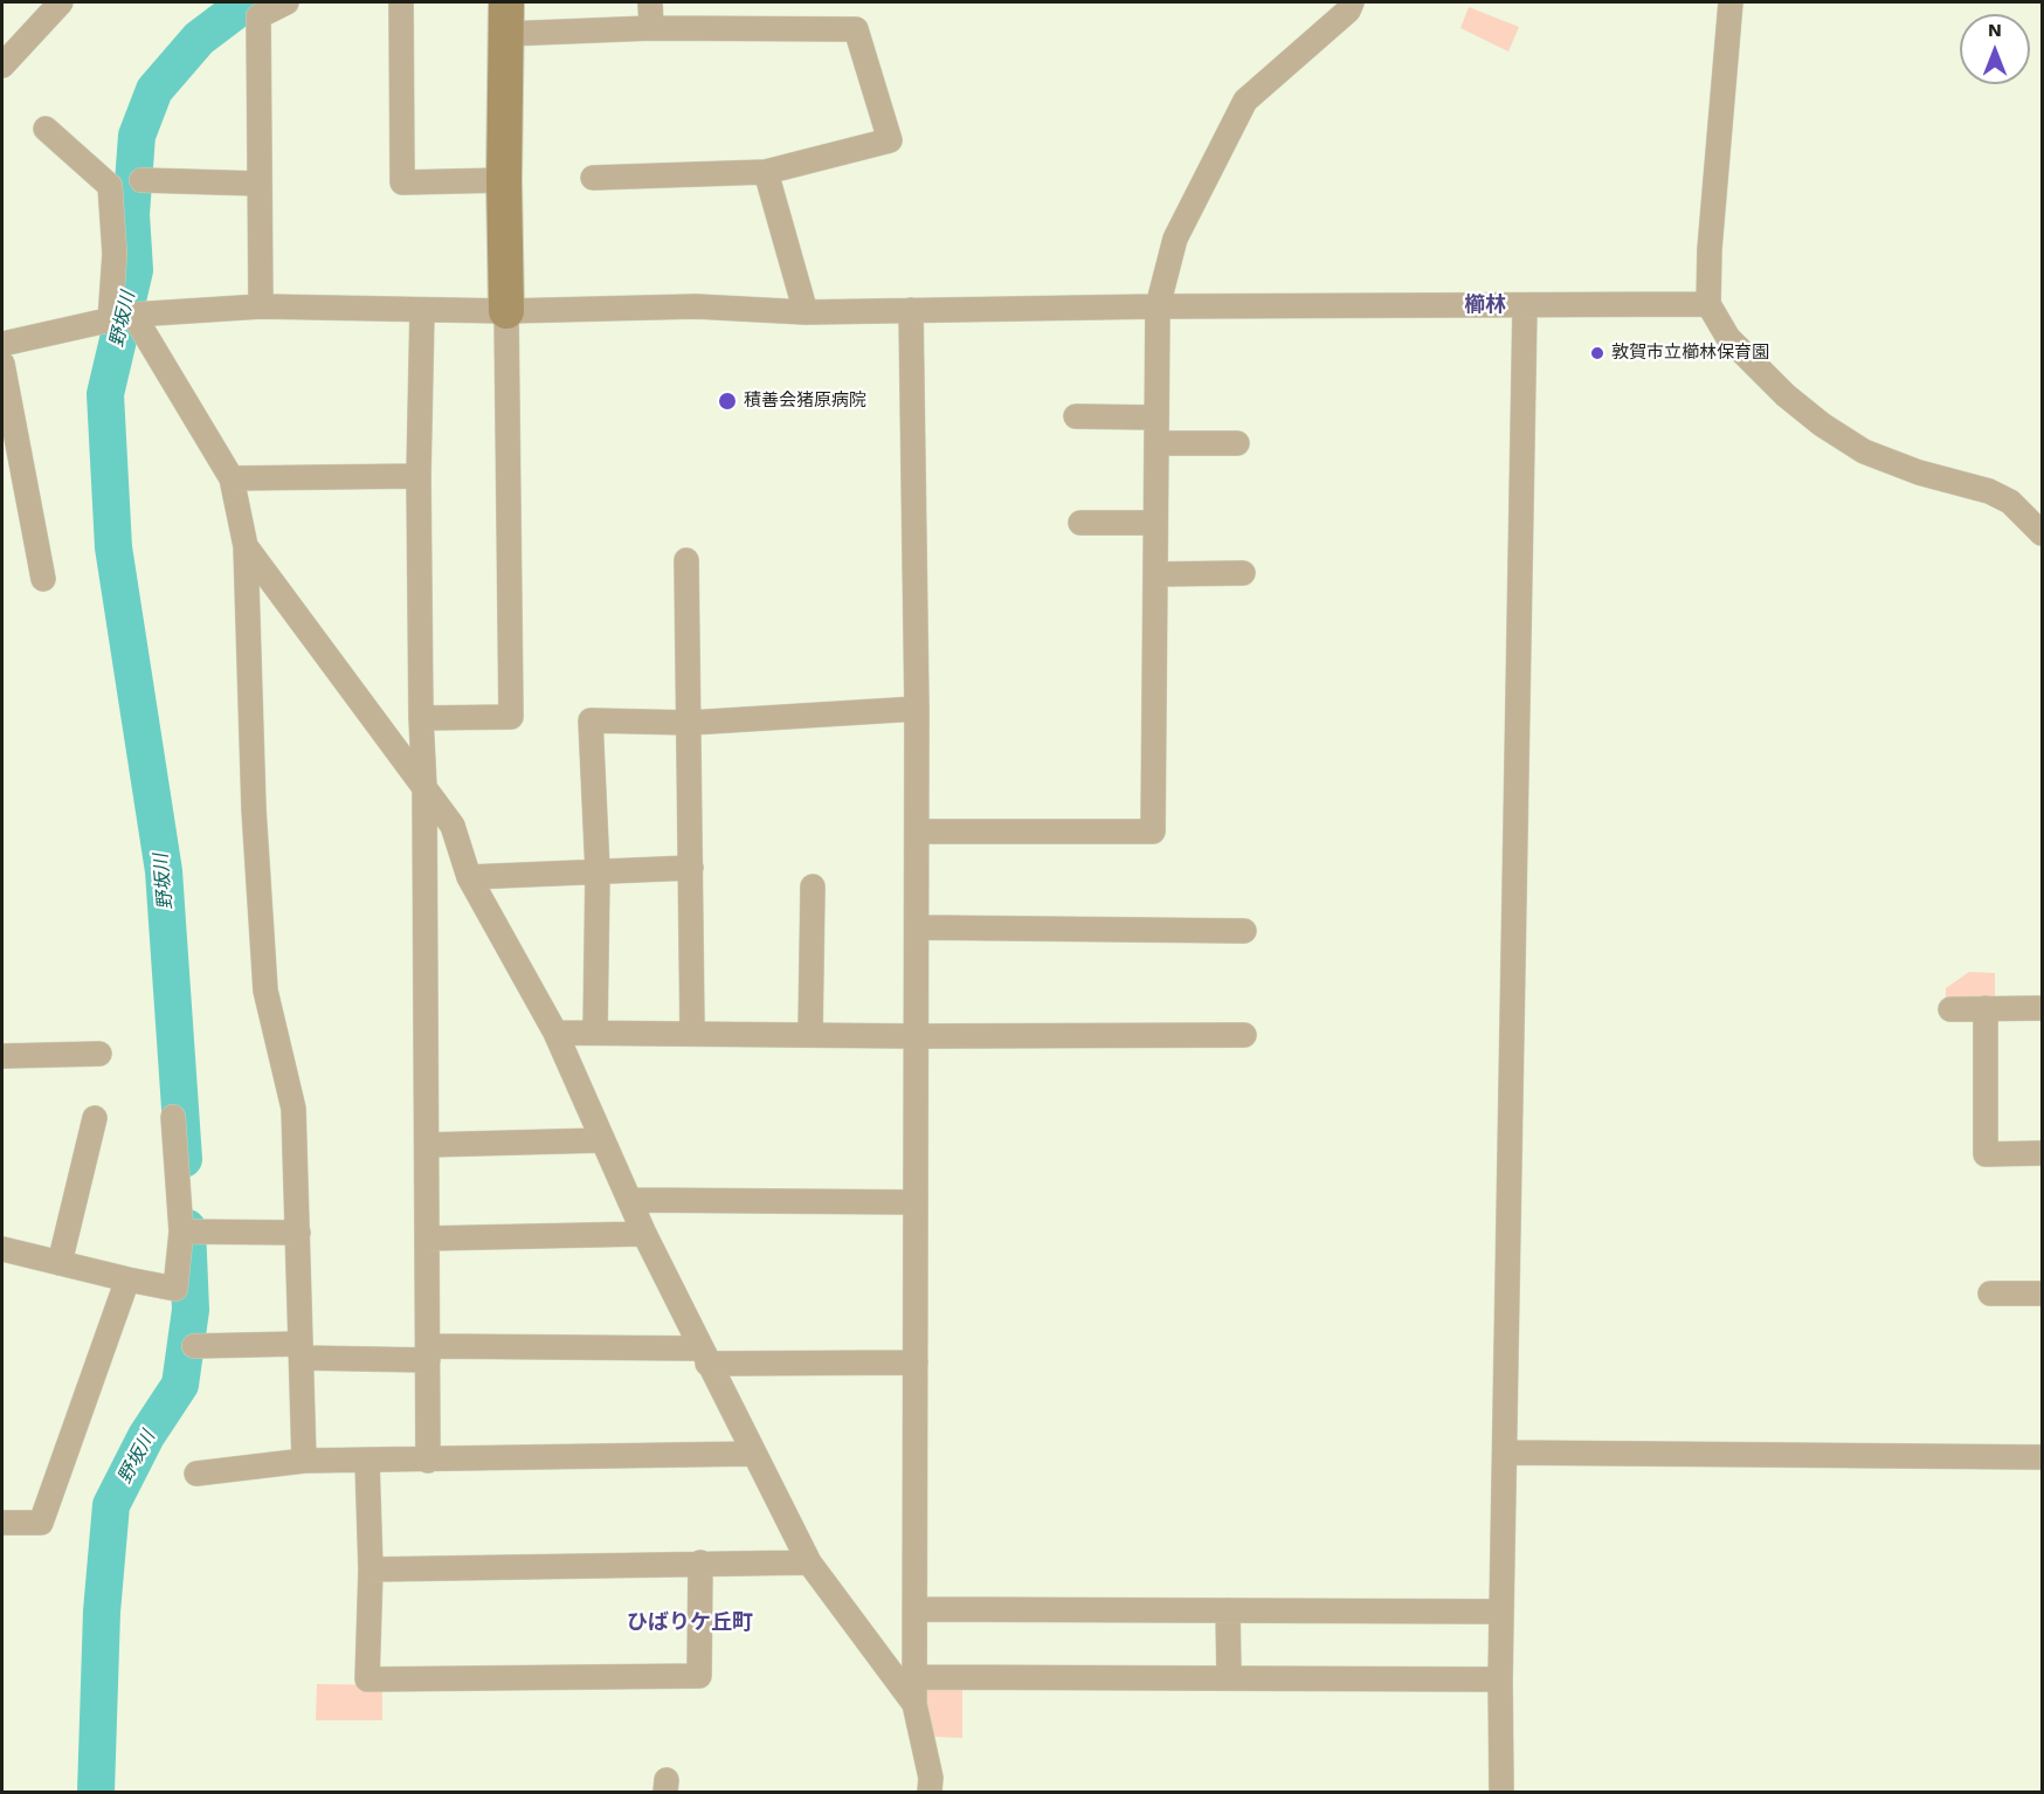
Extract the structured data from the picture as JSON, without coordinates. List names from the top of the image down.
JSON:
{
  "districts": ["櫛林", "ひばりケ丘町"],
  "water": ["野坂川"],
  "places": ["敦賀市立櫛林保育園", "積善会猪原病院"],
  "north": "top"
}
